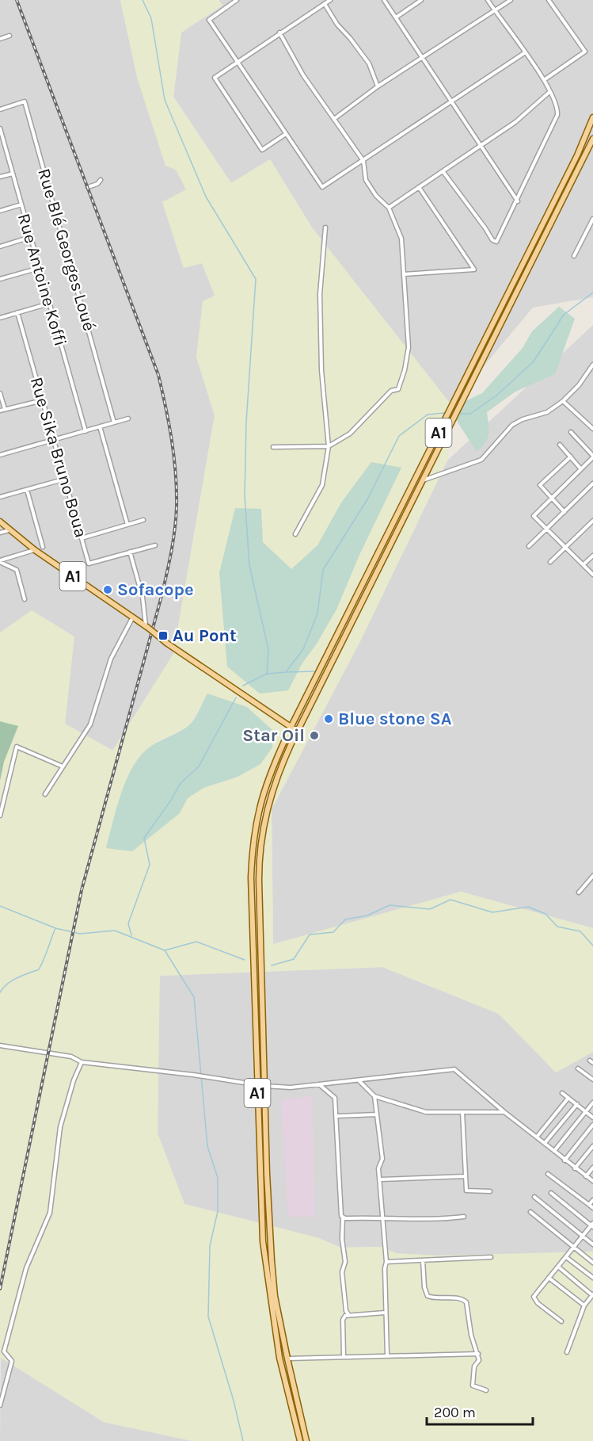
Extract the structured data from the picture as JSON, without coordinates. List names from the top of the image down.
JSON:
{
  "streets": {
    "main road": ["A1"],
    "street": ["Rue Blé Georges Loué", "Rue Antoine Koffi", "Rue Sika Bruno Boua"]
  },
  "places": {
    "other": ["Sofacope", "Blue stone SA", "Star Oil"],
    "transit": ["Au Pont"]
  },
  "scale_bar": "200 m"
}
